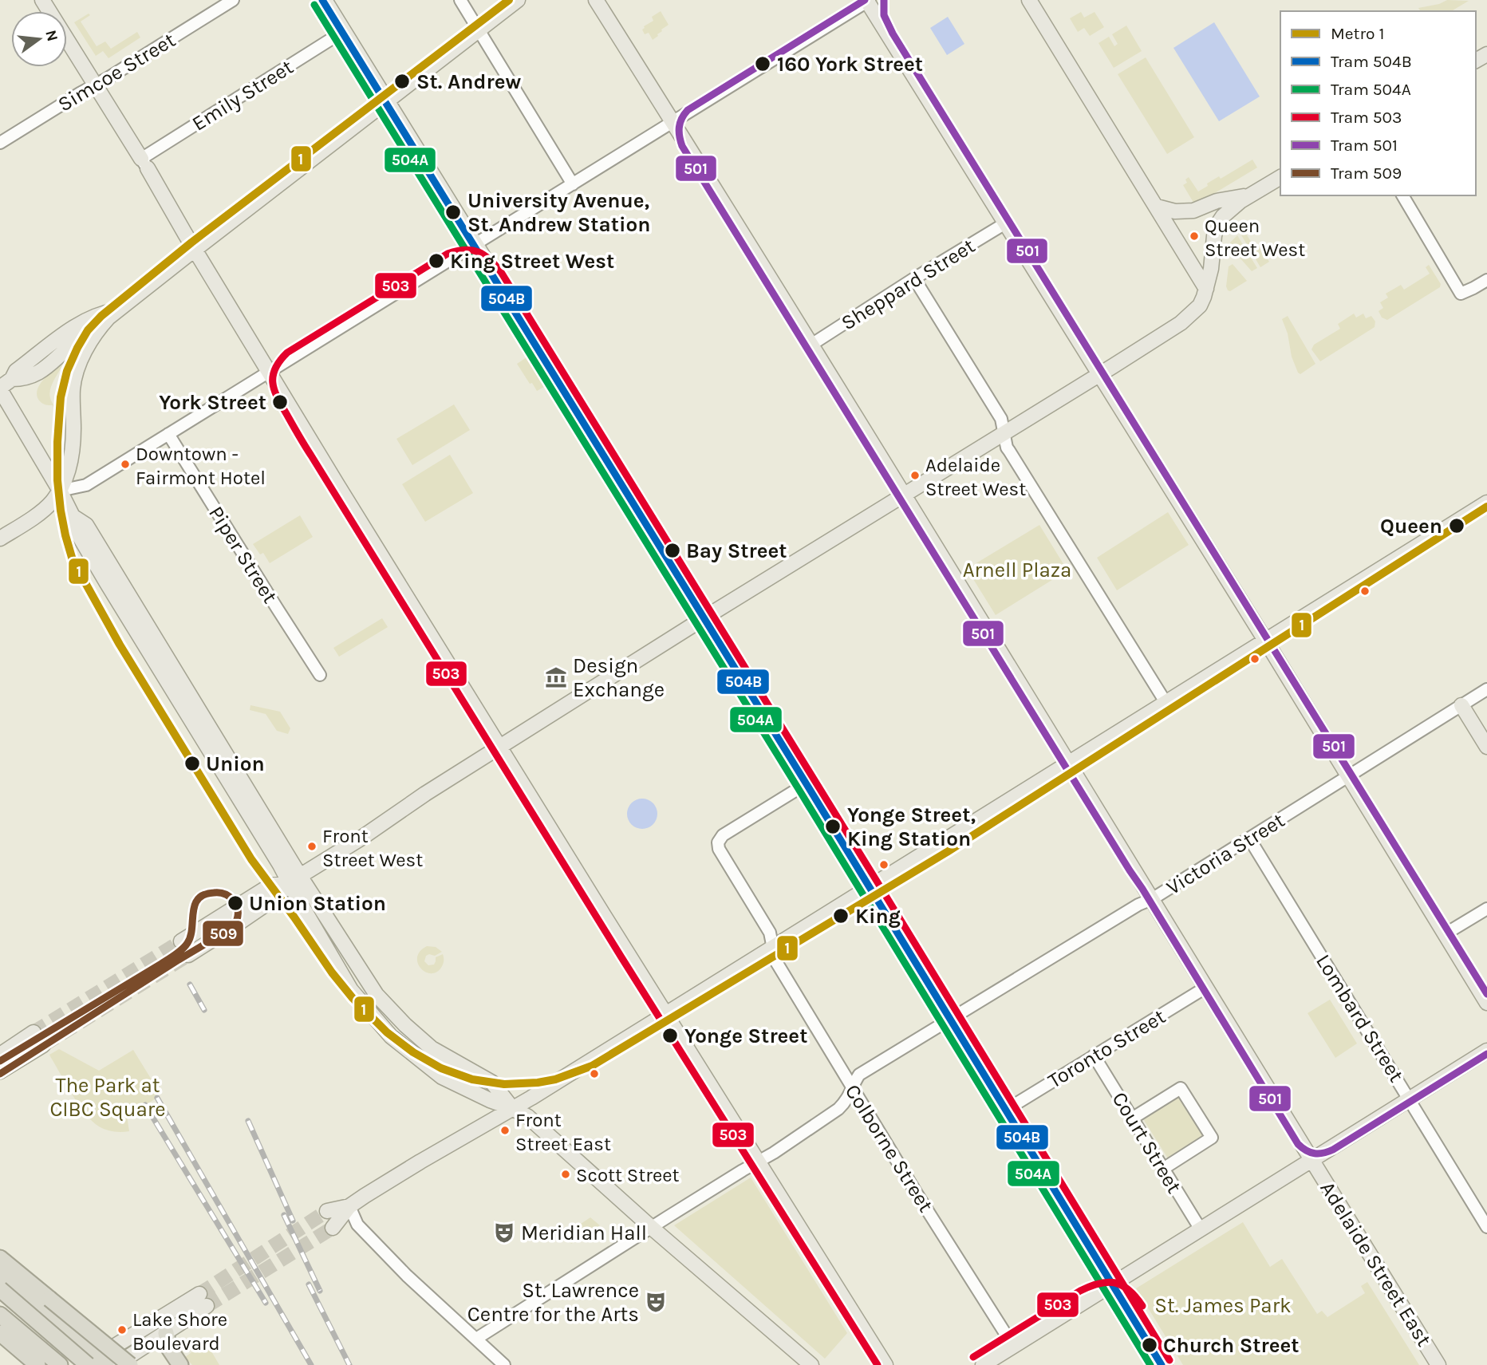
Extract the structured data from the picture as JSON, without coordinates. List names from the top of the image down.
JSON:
{
  "streets": {
    "main road": ["Adelaide Street East"],
    "street": [
      "Simcoe Street",
      "Emily Street",
      "Sheppard Street",
      "Piper Street",
      "Victoria Street",
      "Lombard Street",
      "Toronto Street",
      "Court Street",
      "Colborne Street"
    ]
  },
  "crossings": [
    ["Victoria Street", "Lombard Street"],
    ["Victoria Street", "Colborne Street"],
    ["Victoria Street", "Adelaide Street East"],
    ["Toronto Street", "Court Street"],
    ["Toronto Street", "Adelaide Street East"]
  ],
  "parks": ["Arnell Plaza", "The Park at CIBC Square", "St. James Park"],
  "places": {
    "other": [
      "160 York Street",
      "St. Andrew",
      "University Avenue, St. Andrew Station",
      "Queen Street West",
      "King Street West",
      "York Street",
      "Downtown - Fairmont Hotel",
      "Adelaide Street West",
      "Queen",
      "Bay Street",
      "Union",
      "Yonge Street, King Station",
      "Front Street West",
      "Union Station",
      "King",
      "Yonge Street",
      "Front Street East",
      "Scott Street",
      "Lake Shore Boulevard",
      "Church Street"
    ],
    "museum": ["Design Exchange"],
    "theatre": ["Meridian Hall", "St. Lawrence Centre for the Arts"]
  },
  "lines": [
    "metro line 1",
    "tram line 504B",
    "tram line 501",
    "tram line 504A",
    "tram line 503",
    "tram line 509"
  ],
  "legend": [
    "Metro 1",
    "Tram 504B",
    "Tram 504A",
    "Tram 503",
    "Tram 501",
    "Tram 509"
  ],
  "north": "right"
}
